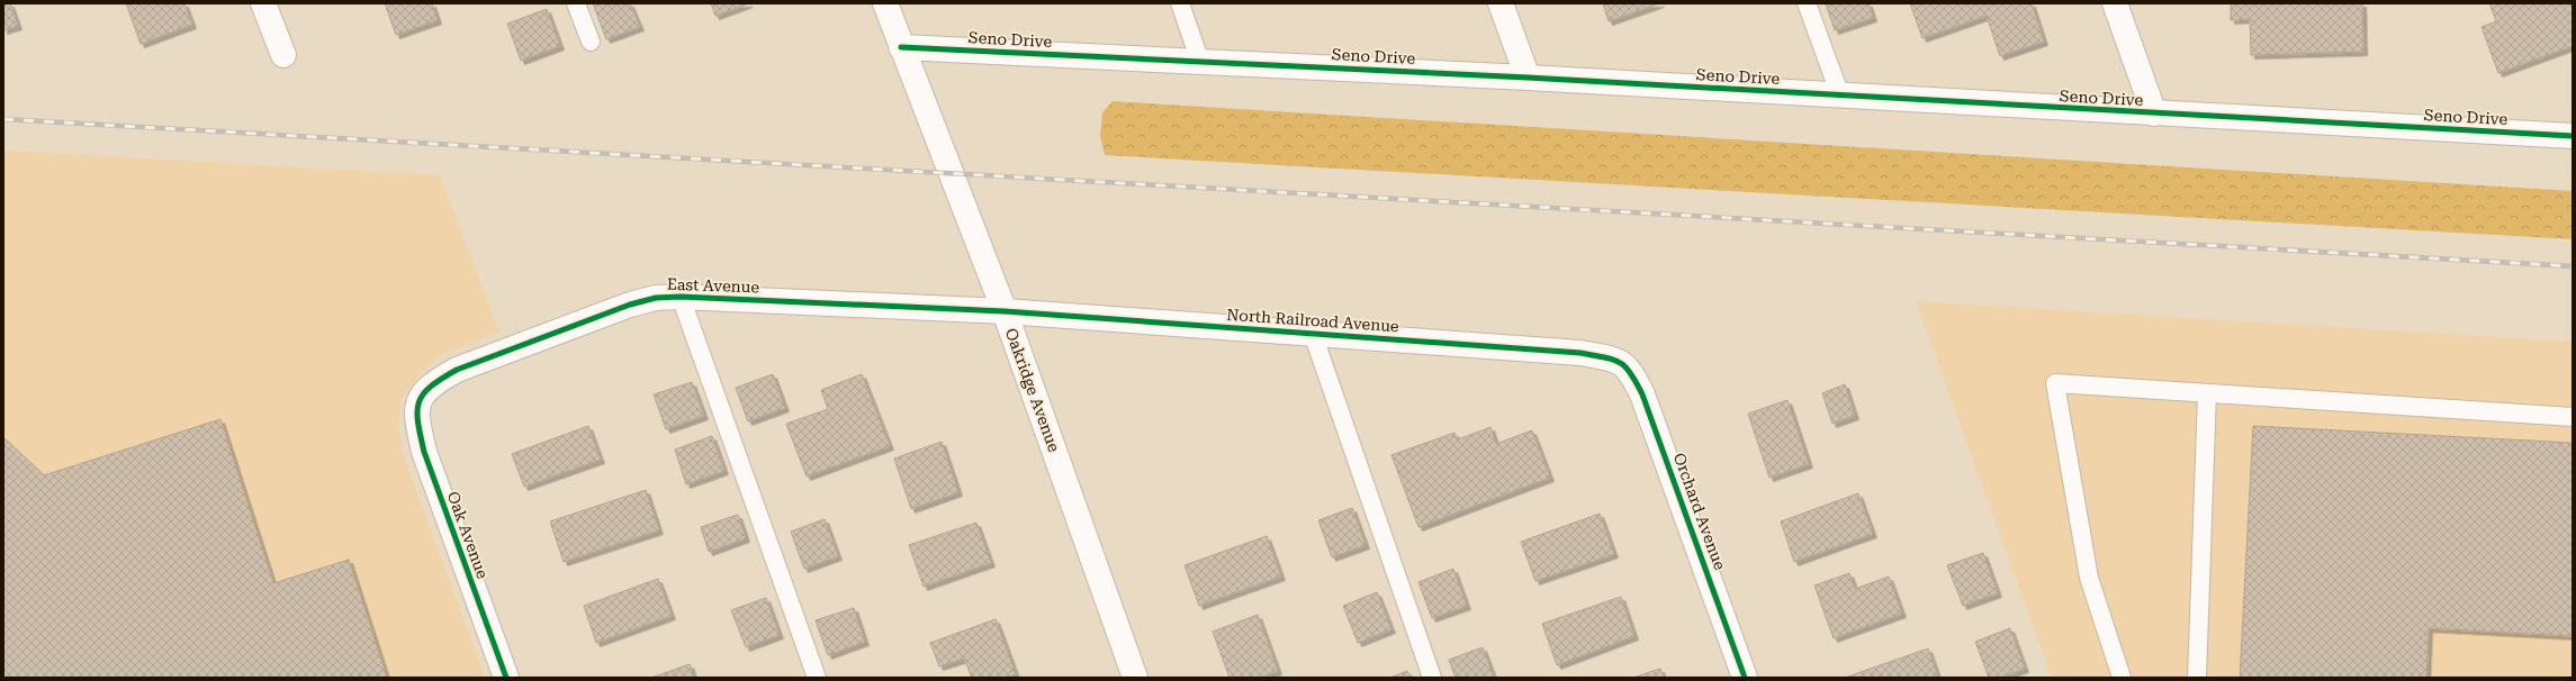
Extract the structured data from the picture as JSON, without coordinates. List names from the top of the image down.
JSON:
{
  "streets": {
    "street": [
      "Seno Drive",
      "East Avenue",
      "North Railroad Avenue",
      "Oakridge Avenue",
      "Orchard Avenue",
      "Oak Avenue"
    ]
  },
  "crossings": [
    ["Seno Drive", "Oakridge Avenue"],
    ["East Avenue", "North Railroad Avenue"],
    ["East Avenue", "Oakridge Avenue"],
    ["East Avenue", "Oak Avenue"],
    ["North Railroad Avenue", "Oakridge Avenue"],
    ["North Railroad Avenue", "Orchard Avenue"]
  ]
}
